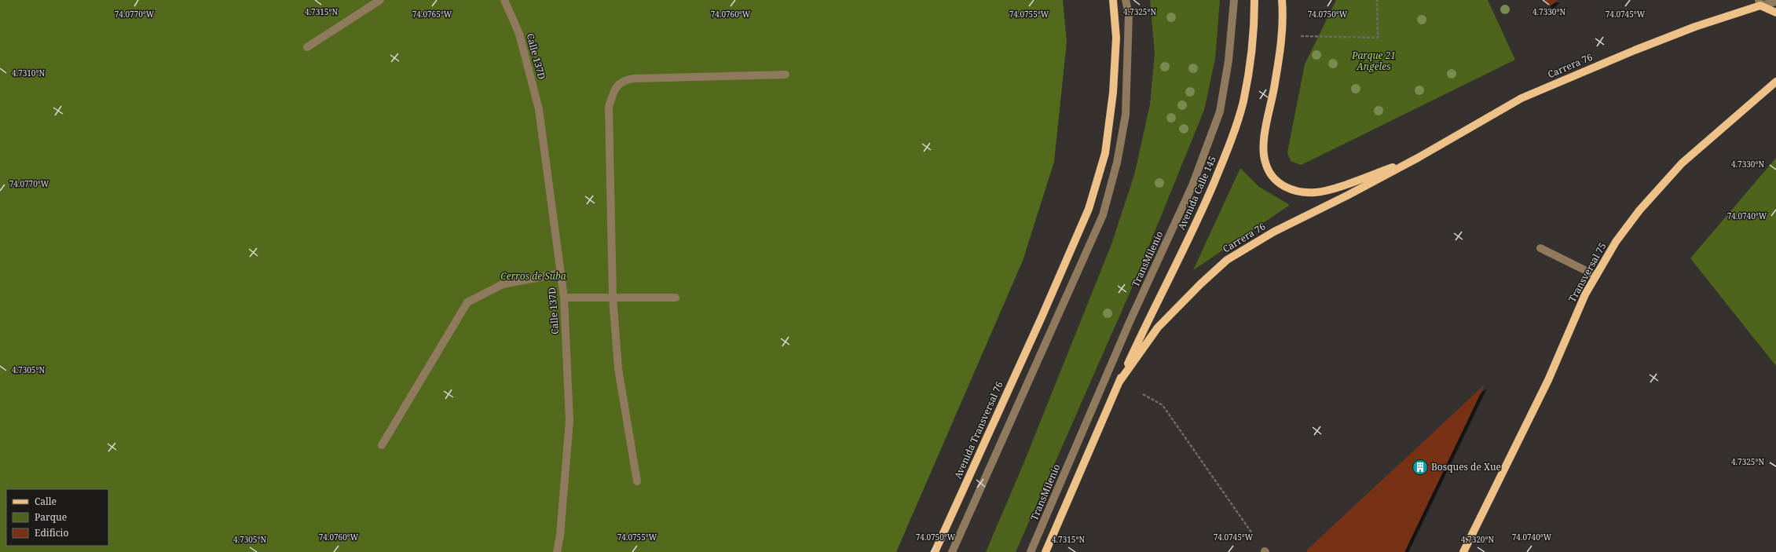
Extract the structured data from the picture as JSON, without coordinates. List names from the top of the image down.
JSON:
{
  "streets": {
    "main road": [
      "Carrera 76",
      "Avenida Calle 145",
      "Transversal 75",
      "Avenida Transversal 76"
    ],
    "street": ["Calle 137D", "TransMilenio"]
  },
  "crossings": [
    ["Carrera 76", "Avenida Calle 145"]
  ],
  "parks": ["Parque 21 Ángeles", "Cerros de Suba"],
  "places": {
    "building": ["Bosques de Xue"]
  },
  "legend": ["Calle", "Parque", "Edificio"],
  "coordinates": [
    "4.7330°N",
    "4.7315°N",
    "4.7325°N",
    "74.0770°W",
    "74.0765°W",
    "74.0760°W",
    "74.0755°W",
    "74.0750°W",
    "74.0745°W",
    "4.7310°N",
    "74.0740°W",
    "4.7305°N",
    "4.7320°N"
  ]
}
